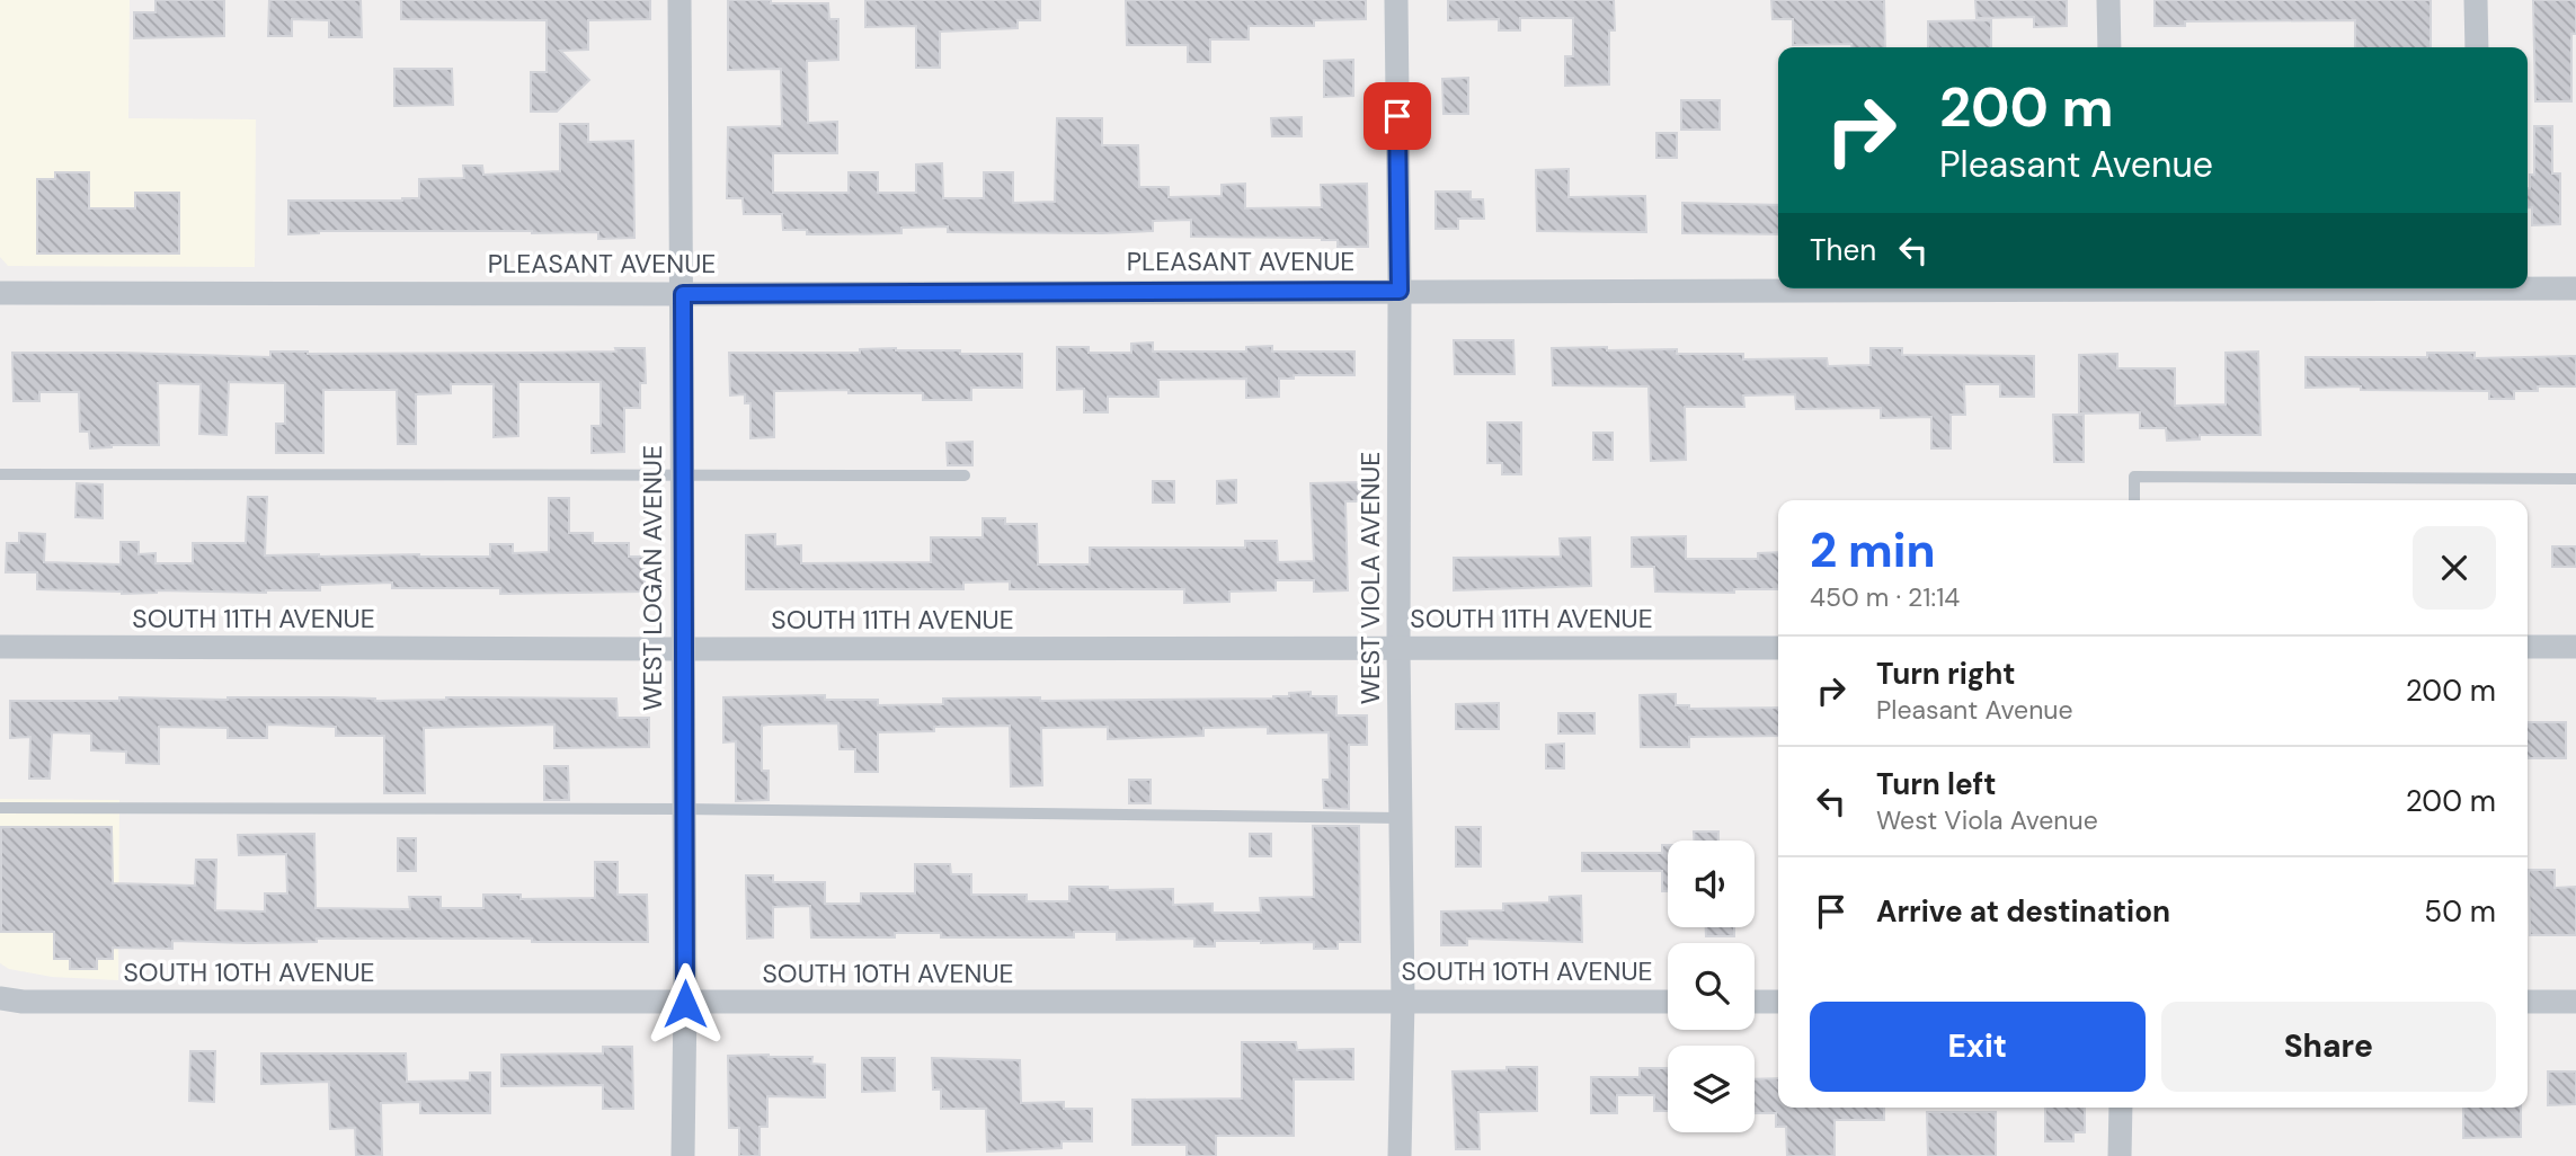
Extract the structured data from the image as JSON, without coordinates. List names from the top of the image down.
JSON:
{
  "streets": {
    "street": [
      "PLEASANT AVENUE",
      "WEST LOGAN AVENUE",
      "WEST VIOLA AVENUE",
      "SOUTH 11TH AVENUE",
      "SOUTH 10TH AVENUE"
    ]
  },
  "crossings": [
    ["PLEASANT AVENUE", "WEST LOGAN AVENUE"],
    ["PLEASANT AVENUE", "WEST VIOLA AVENUE"],
    ["WEST LOGAN AVENUE", "SOUTH 11TH AVENUE"],
    ["WEST LOGAN AVENUE", "SOUTH 10TH AVENUE"],
    ["WEST VIOLA AVENUE", "SOUTH 11TH AVENUE"],
    ["WEST VIOLA AVENUE", "SOUTH 10TH AVENUE"]
  ],
  "page": {
    "turn": ["200 m", "Pleasant Avenue"],
    "then": "Then",
    "heading": ["2 min", "450 m · 21:14"],
    "list": [
      {
        "name": "Turn right",
        "note": "Pleasant Avenue",
        "value": "200 m"
      },
      {
        "name": "Turn left",
        "note": "West Viola Avenue",
        "value": "200 m"
      },
      {
        "name": "Arrive at destination",
        "value": "50 m"
      }
    ],
    "buttons": ["Exit", "Share"]
  }
}
